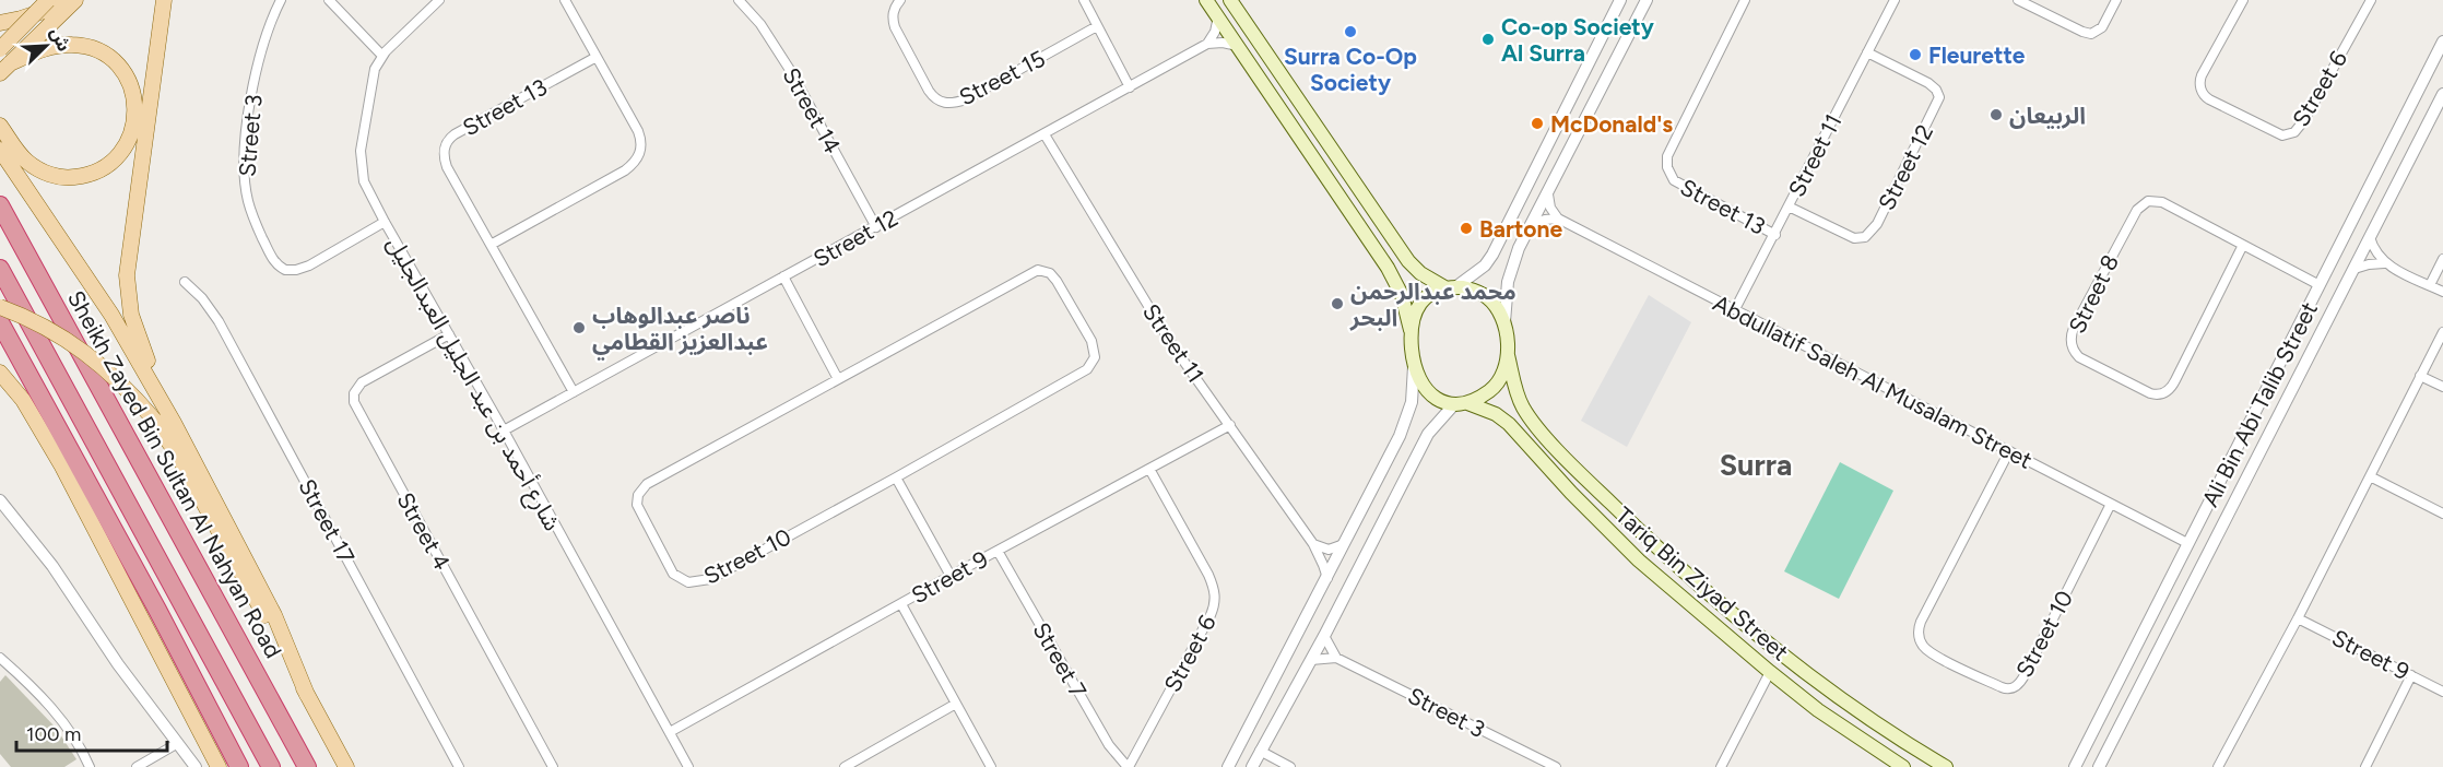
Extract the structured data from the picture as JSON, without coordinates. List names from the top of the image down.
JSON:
{
  "streets": {
    "highway": ["Sheikh Zayed Bin Sultan Al Nahyan Road"],
    "main road": ["Tariq Bin Ziyad Street"],
    "street": [
      "Street 15",
      "Street 6",
      "Street 13",
      "Street 14",
      "Street 3",
      "Street 11",
      "Street 12",
      "Street 8",
      "Abdullatif Saleh Al Musalam Street",
      "شارع أحمد بن عبد الجليل العبدالجليل",
      "Ali Bin Abi Talib Street",
      "Street 17",
      "Street 4",
      "Street 10",
      "Street 9",
      "Street 7"
    ]
  },
  "crossings": [
    ["Street 6", "Street 9"],
    ["Street 6", "Street 7"],
    ["Street 13", "Street 11"],
    ["Street 13", "Street 12"],
    ["Street 14", "Street 12"],
    ["Street 3", "شارع أحمد بن عبد الجليل العبدالجليل"],
    ["Street 11", "Street 12"],
    ["Street 11", "Abdullatif Saleh Al Musalam Street"],
    ["Street 11", "Street 9"],
    ["Street 12", "شارع أحمد بن عبد الجليل العبدالجليل"],
    ["Street 8", "Ali Bin Abi Talib Street"],
    ["Abdullatif Saleh Al Musalam Street", "Ali Bin Abi Talib Street"],
    ["Abdullatif Saleh Al Musalam Street", "Street 10"],
    ["شارع أحمد بن عبد الجليل العبدالجليل", "Street 4"],
    ["شارع أحمد بن عبد الجليل العبدالجليل", "Street 9"],
    ["Street 9", "Street 7"]
  ],
  "districts": ["Surra"],
  "places": [
    "Surra Co-Op Society",
    "Co-op Society Al Surra",
    "Fleurette",
    "الربيعان",
    "McDonald's",
    "Bartone",
    "محمد عبدالرحمن البحر",
    "ناصر عبدالوهاب عبدالعزيز القطامي"
  ],
  "scale_bar": "100 m",
  "north": "top right"
}
